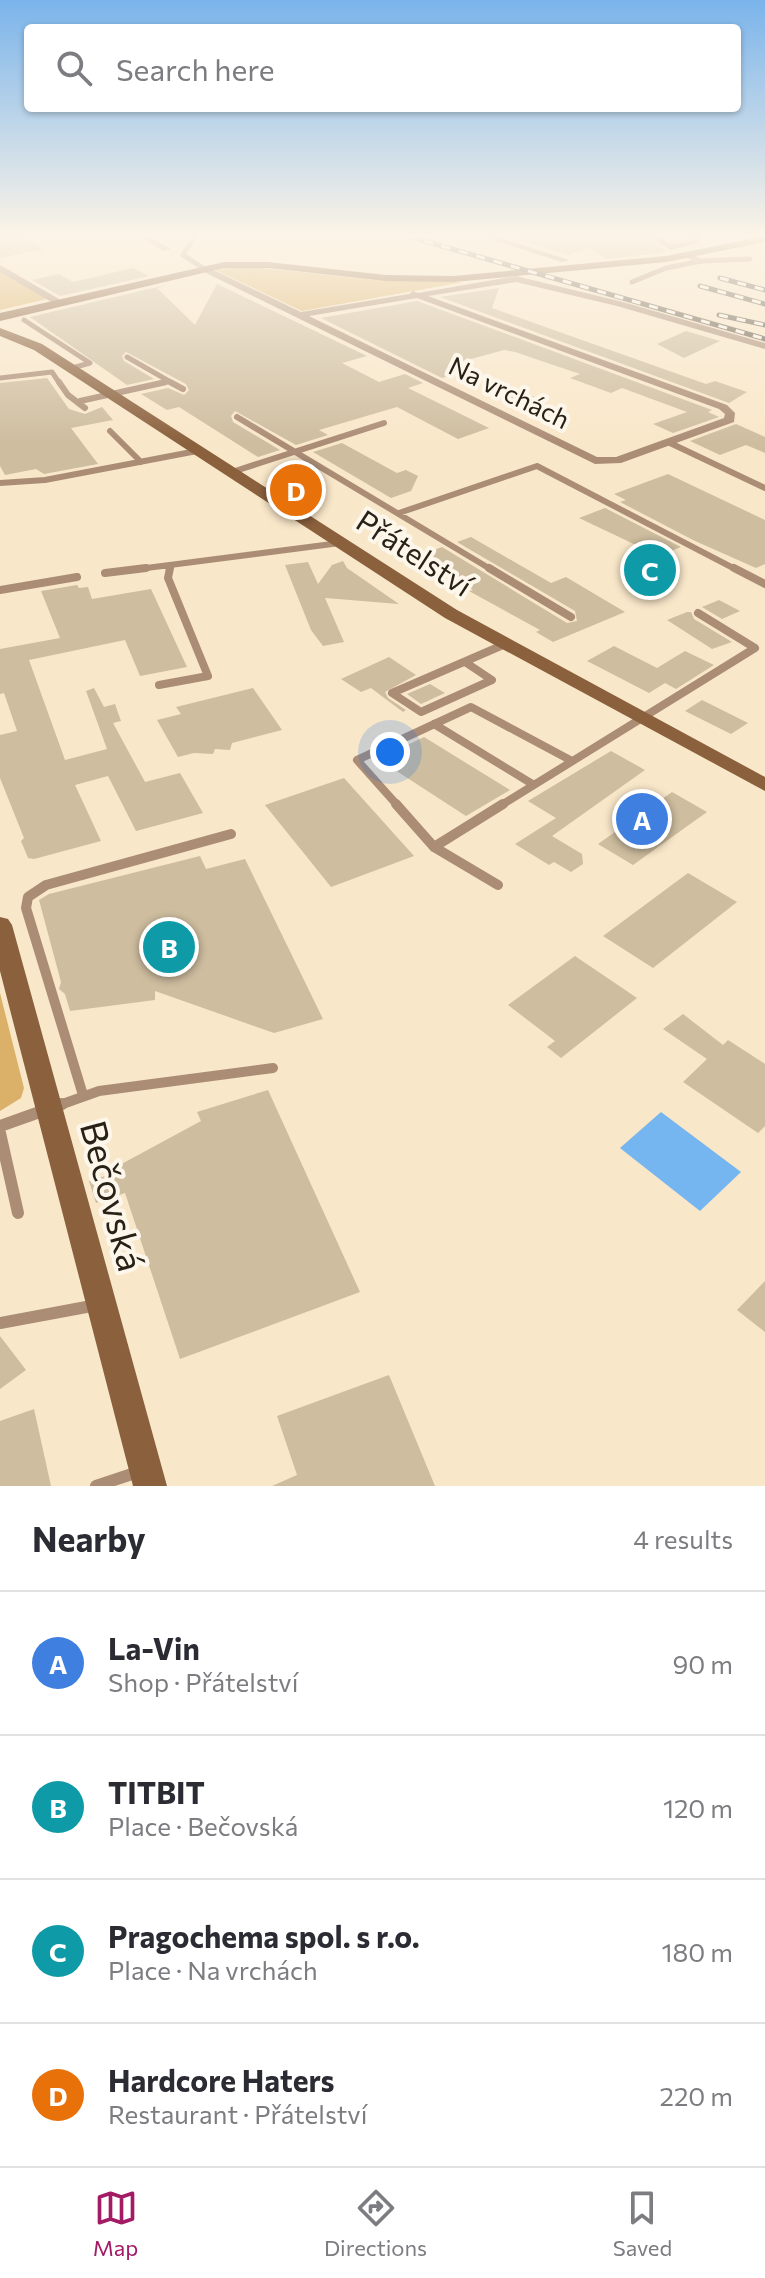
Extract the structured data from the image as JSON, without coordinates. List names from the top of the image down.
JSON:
{
  "streets": {
    "main road": ["Přátelství", "Bečovská"],
    "street": ["Na vrchách"]
  },
  "page": {
    "search": "Search here",
    "pins": [
      "D",
      "C",
      "A",
      "B"
    ],
    "heading": ["Nearby", "4 results"],
    "list": [
      {
        "mark": "A",
        "name": "La-Vin",
        "note": "Shop · Přátelství",
        "value": "90 m"
      },
      {
        "mark": "B",
        "name": "TITBIT",
        "note": "Place · Bečovská",
        "value": "120 m"
      },
      {
        "mark": "C",
        "name": "Pragochema spol. s r.o.",
        "note": "Place · Na vrchách",
        "value": "180 m"
      },
      {
        "mark": "D",
        "name": "Hardcore Haters",
        "note": "Restaurant · Přátelství",
        "value": "220 m"
      }
    ],
    "nav": ["Map", "Directions", "Saved"]
  }
}
